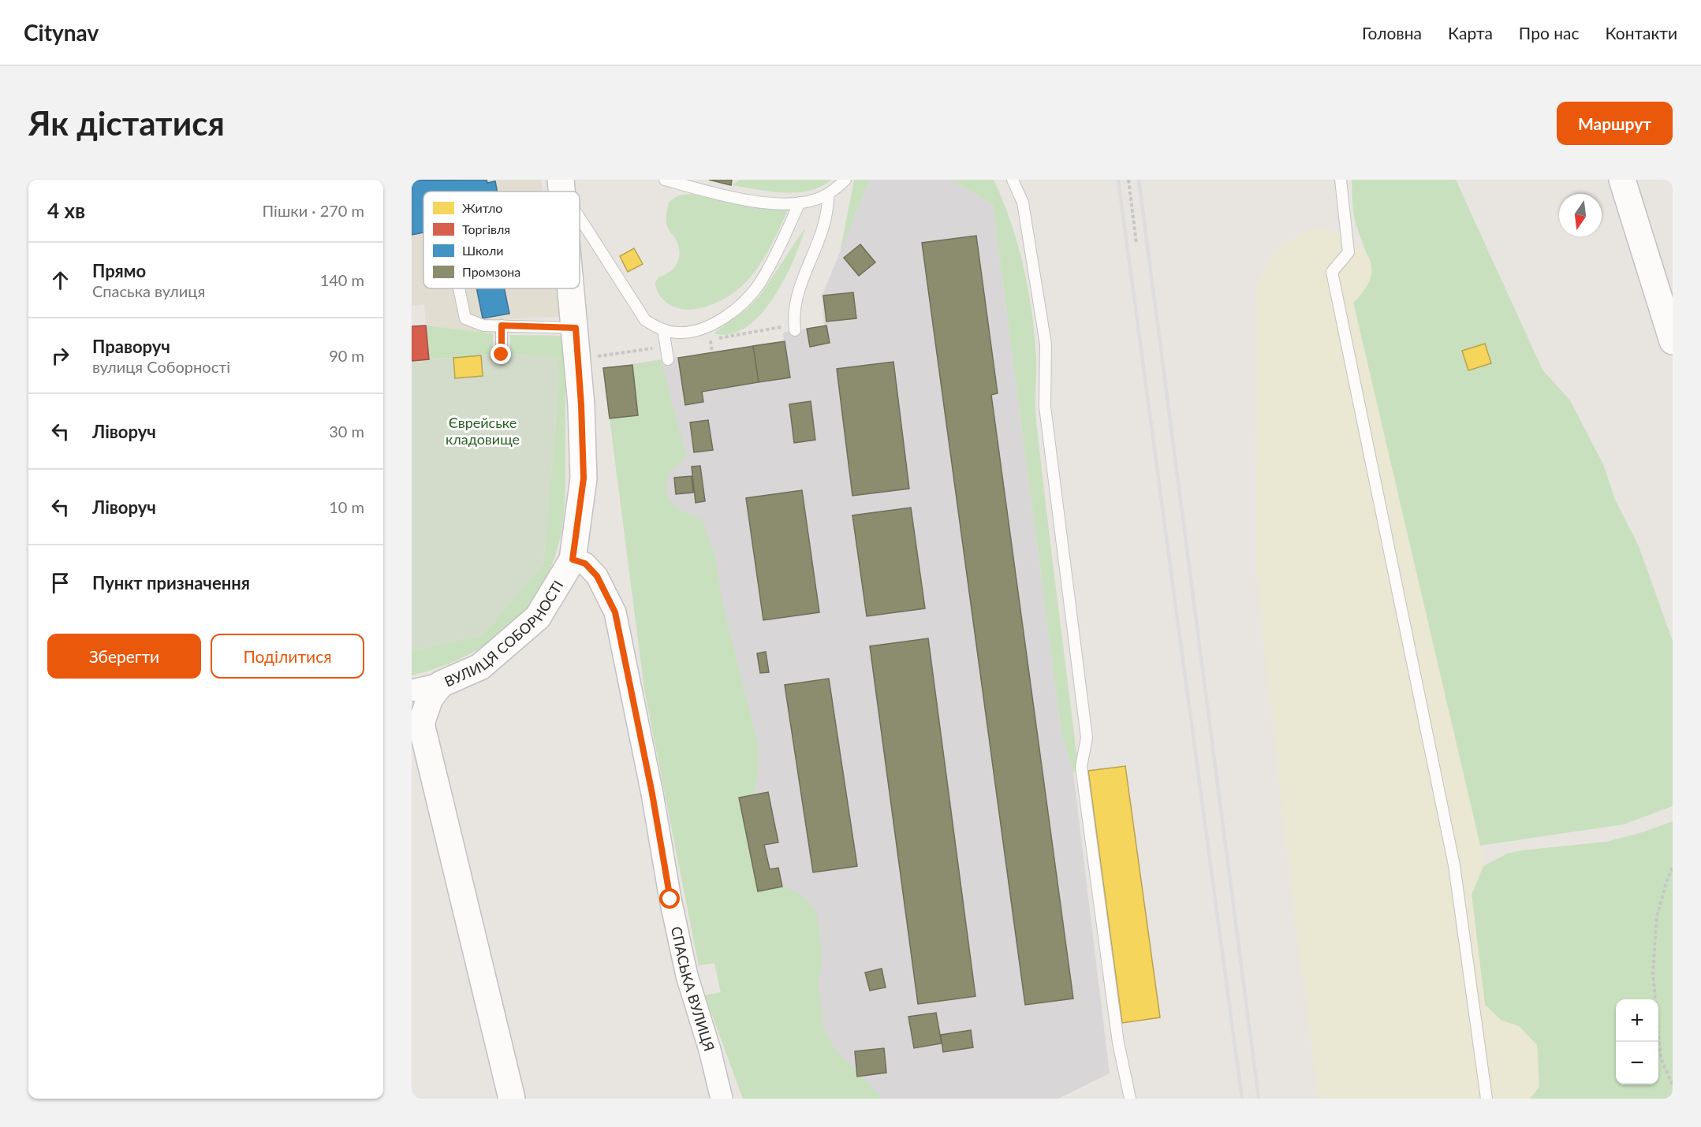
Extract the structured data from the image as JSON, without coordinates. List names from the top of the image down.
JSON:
{
  "streets": {
    "street": ["ВУЛИЦЯ СОБОРНОСТІ", "СПАСЬКА ВУЛИЦЯ"]
  },
  "crossings": [
    ["ВУЛИЦЯ СОБОРНОСТІ", "СПАСЬКА ВУЛИЦЯ"]
  ],
  "parks": ["Єврейське кладовище"],
  "legend": [
    "Житло",
    "Торгівля",
    "Школи",
    "Промзона"
  ],
  "north": "bottom",
  "page": {
    "header": "Citynav",
    "nav": [
      "Головна",
      "Карта",
      "Про нас",
      "Контакти"
    ],
    "buttons": [
      "Маршрут",
      ["Зберегти", "Поділитися"]
    ],
    "title": "Як дістатися",
    "heading": ["4 хв", "Пішки · 270 m"],
    "list": [
      ["Прямо", "Спаська вулиця", "140 m"],
      ["Праворуч", "вулиця Соборності", "90 m"],
      ["Ліворуч", "30 m"],
      ["Ліворуч", "10 m"],
      "Пункт призначення"
    ],
    "map_buttons": ["+", "−"]
  }
}
